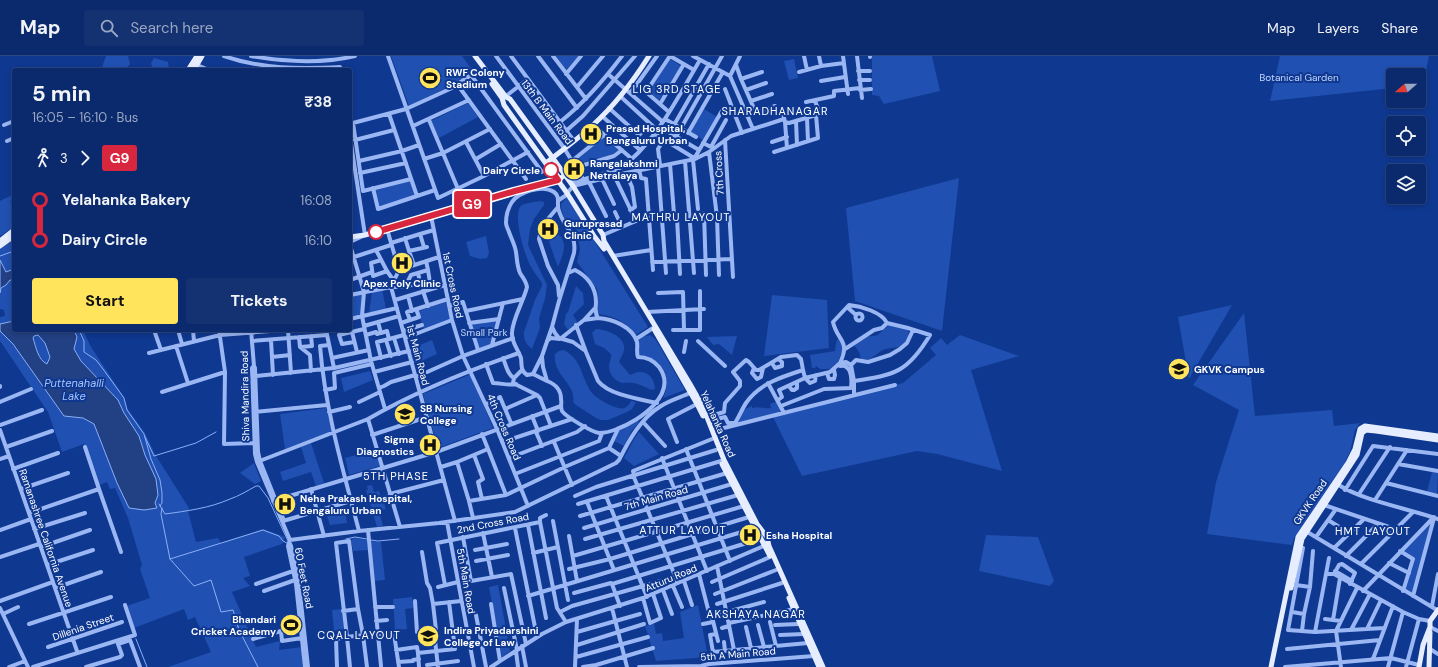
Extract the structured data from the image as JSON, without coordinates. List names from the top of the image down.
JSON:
{
  "streets": {
    "main road": ["Yelahanka Road", "GKVK Road"],
    "street": [
      "13th B Main Road",
      "7th Cross",
      "1st Cross Road",
      "1st Main Road",
      "Shiva Mandira Road",
      "4th Cross Road",
      "7th Main Road",
      "2nd Cross Road",
      "Ramanashree California Avenue",
      "60 Feet Road",
      "Atturu Road",
      "5th Main Road",
      "Dillenia Street",
      "5th A Main Road"
    ]
  },
  "crossings": [
    ["1st Cross Road", "4th Cross Road"],
    ["Yelahanka Road", "7th Main Road"],
    ["Yelahanka Road", "Atturu Road"],
    ["Yelahanka Road", "5th A Main Road"],
    ["2nd Cross Road", "5th Main Road"],
    ["Ramanashree California Avenue", "Dillenia Street"]
  ],
  "districts": [
    "LIG 3RD STAGE",
    "SHARADHANAGAR",
    "MATHRU LAYOUT",
    "5TH PHASE",
    "ATTUR LAYOUT",
    "HMT LAYOUT",
    "AKSHAYA NAGAR",
    "CQAL LAYOUT"
  ],
  "water": ["Puttenahalli Lake"],
  "parks": ["Botanical Garden", "Small Park"],
  "places": {
    "sports": ["RWF Colony Stadium", "Bhandari Cricket Academy"],
    "hospital": [
      "Prasad Hospital, Bengaluru Urban",
      "Rangalakshmi Netralaya",
      "Guruprasad Clinic",
      "Apex Poly Clinic",
      "Sigma Diagnostics",
      "Neha Prakash Hospital, Bengaluru Urban",
      "Esha Hospital"
    ],
    "other": ["Dairy Circle"],
    "school or university": ["GKVK Campus", "SB Nursing College", "Indira Priyadarshini College of Law"]
  },
  "lines": ["bus line G9"],
  "north": "left",
  "page": {
    "header": "Map",
    "search": "Search here",
    "nav": ["Map", "Layers", "Share"],
    "on_map": "G9",
    "heading": ["5 min", "16:05 – 16:10 · Bus", "₹38"],
    "legs": ["3", "G9"],
    "list": [
      {
        "name": "Yelahanka Bakery",
        "value": "16:08"
      },
      {
        "name": "Dairy Circle",
        "value": "16:10"
      }
    ],
    "buttons": ["Start", "Tickets"]
  }
}
